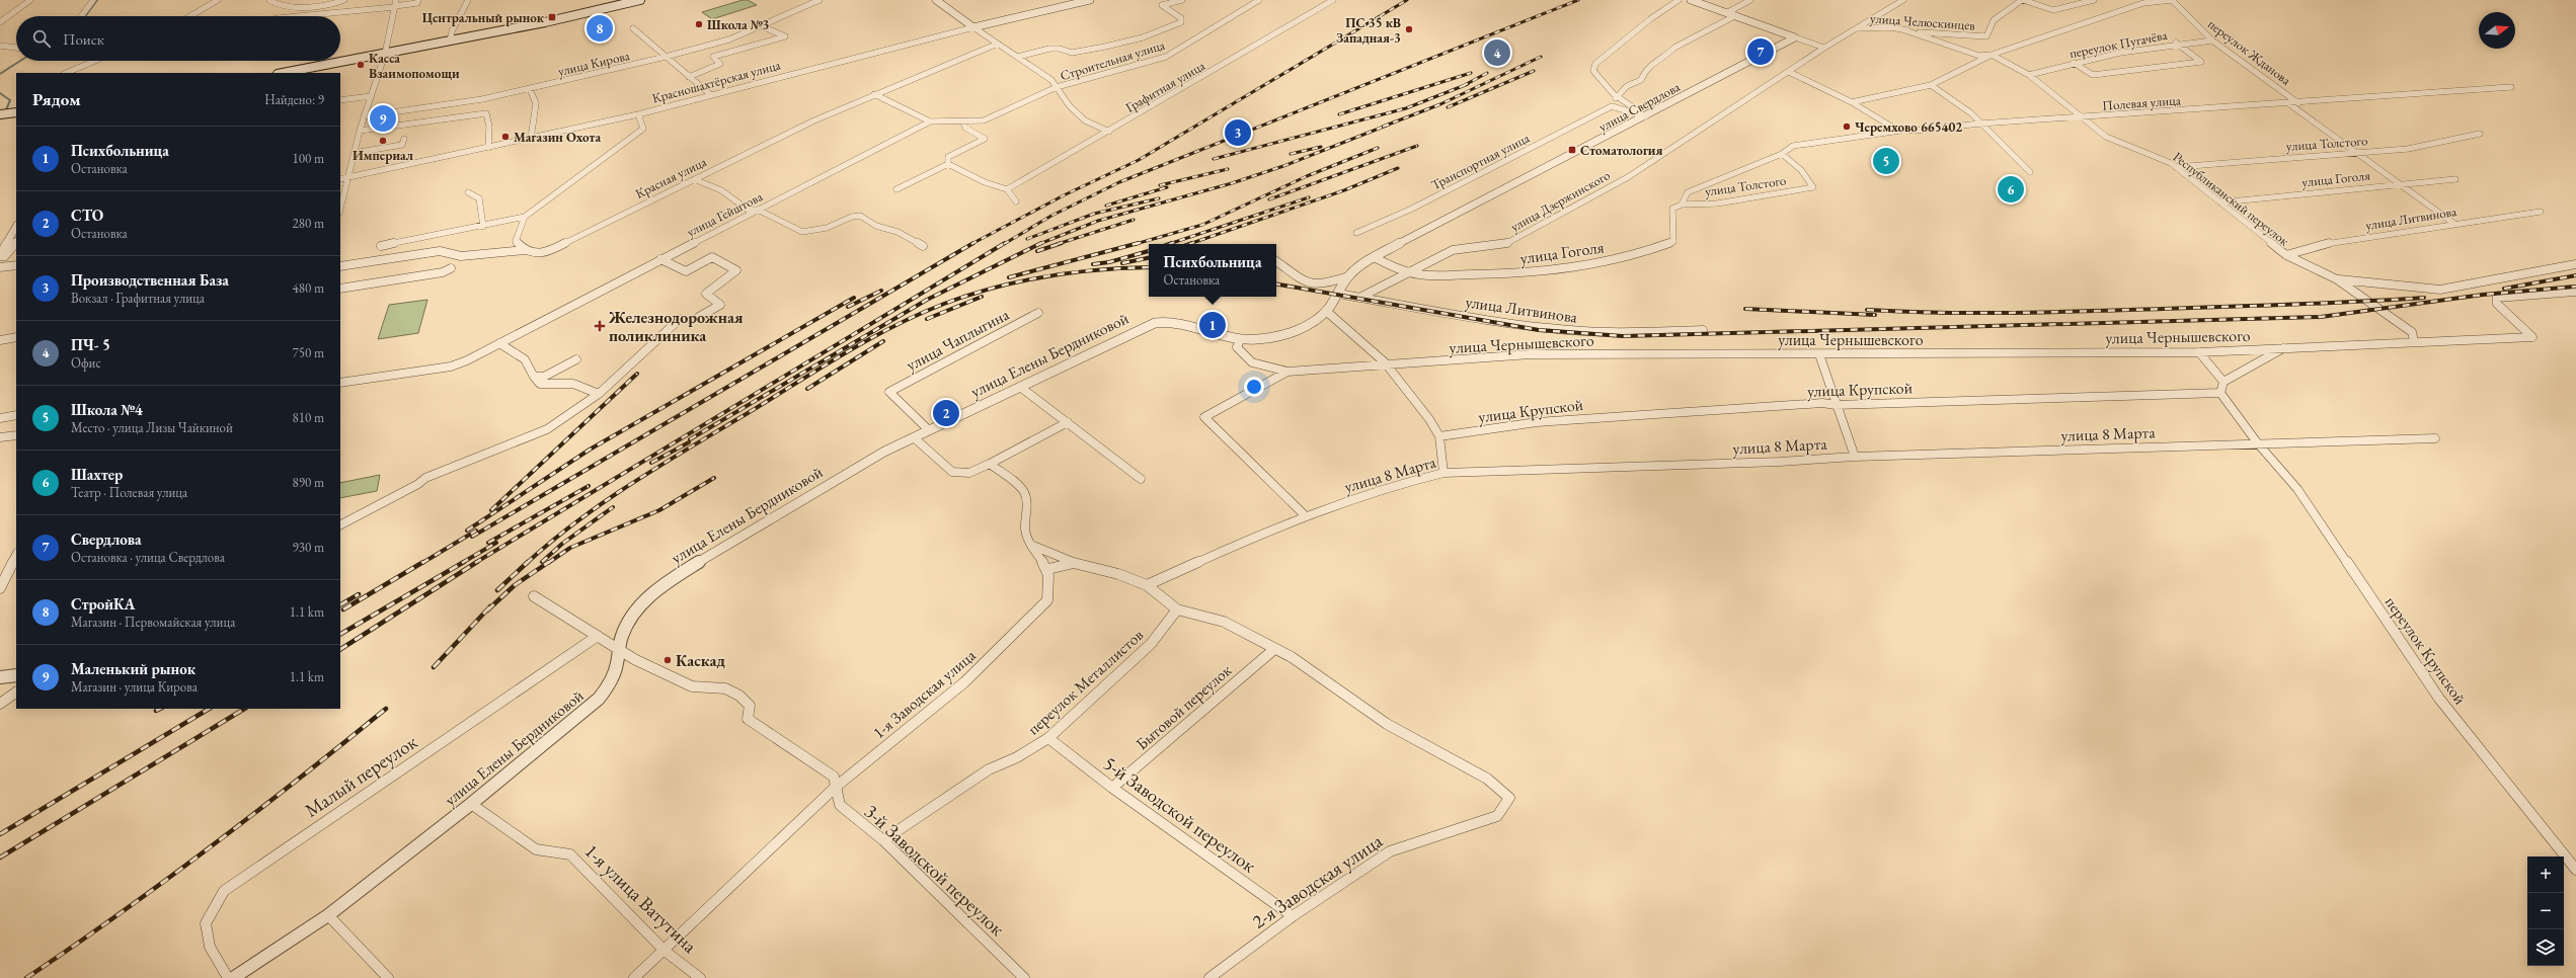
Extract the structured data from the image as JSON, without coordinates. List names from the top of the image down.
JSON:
{
  "streets": {
    "street": [
      "улица Челюскинцев",
      "переулок Пугачёва",
      "переулок Жданова",
      "Строительная улица",
      "улица Кирова",
      "Красношахтёрская улица",
      "Графитная улица",
      "Полевая улица",
      "улица Свердлова",
      "улица Толстого",
      "Транспортная улица",
      "Красная улица",
      "улица Гоголя",
      "Республиканский переулок",
      "улица Дзержинского",
      "улица Гейштова",
      "улица Литвинова",
      "улица Чернышевского",
      "улица Чаплыгина",
      "улица Елены Бердниковой",
      "улица Крупской",
      "улица 8 Марта",
      "переулок Крупской",
      "переулок Металлистов",
      "1-я Заводская улица",
      "Бытовой переулок",
      "Малый переулок",
      "5-й Заводской переулок",
      "3-й Заводской переулок",
      "2-я Заводская улица",
      "1-я улица Ватутина"
    ]
  },
  "crossings": [
    ["улица Челюскинцев", "улица Дзержинского"],
    ["переулок Пугачёва", "переулок Жданова"],
    ["переулок Пугачёва", "Республиканский переулок"],
    ["переулок Жданова", "Полевая улица"],
    ["Строительная улица", "улица Гейштова"],
    ["Полевая улица", "Республиканский переулок"],
    ["Полевая улица", "улица Дзержинского"],
    ["улица Свердлова", "Транспортная улица"],
    ["улица Свердлова", "улица Елены Бердниковой"],
    ["улица Толстого", "улица Гоголя"],
    ["улица Толстого", "Республиканский переулок"],
    ["улица Гоголя", "Республиканский переулок"],
    ["улица Гоголя", "улица Дзержинского"],
    ["Республиканский переулок", "улица Литвинова"],
    ["улица Дзержинского", "улица Литвинова"],
    ["улица Литвинова", "улица Елены Бердниковой"],
    ["улица Чернышевского", "улица Елены Бердниковой"],
    ["улица Чернышевского", "улица 8 Марта"],
    ["улица Чаплыгина", "улица Елены Бердниковой"],
    ["улица Елены Бердниковой", "3-й Заводской переулок"],
    ["улица Елены Бердниковой", "1-я улица Ватутина"],
    ["улица 8 Марта", "переулок Крупской"],
    ["переулок Металлистов", "5-й Заводской переулок"],
    ["переулок Металлистов", "3-й Заводской переулок"],
    ["1-я Заводская улица", "3-й Заводской переулок"],
    ["1-я Заводская улица", "1-я улица Ватутина"],
    ["Бытовой переулок", "5-й Заводской переулок"],
    ["Бытовой переулок", "2-я Заводская улица"],
    ["5-й Заводской переулок", "2-я Заводская улица"]
  ],
  "places": {
    "transit": ["Центральный рынок", "Стоматология"],
    "other": [
      "Школа №3",
      "ПС 35 кВ Западная-3",
      "Касса Взаимопомощи",
      "Черемхово 665402",
      "Магазин Охота",
      "Империал",
      "Каскад"
    ],
    "health": ["Железнодорожная поликлиника"]
  },
  "north": "right",
  "page": {
    "pins": [
      "8",
      "7",
      "4",
      "9",
      "3",
      "5",
      "6",
      "1",
      "2"
    ],
    "search": "Поиск",
    "heading": ["Рядом", "Найдено: 9"],
    "list": [
      {
        "mark": "1",
        "name": "Психбольница",
        "note": "Остановка",
        "value": "100 m"
      },
      {
        "mark": "2",
        "name": "СТО",
        "note": "Остановка",
        "value": "280 m"
      },
      {
        "mark": "3",
        "name": "Производственная База",
        "note": "Вокзал · Графитная улица",
        "value": "480 m"
      },
      {
        "mark": "4",
        "name": "ПЧ- 5",
        "note": "Офис",
        "value": "750 m"
      },
      {
        "mark": "5",
        "name": "Школа №4",
        "note": "Место · улица Лизы Чайкиной",
        "value": "810 m"
      },
      {
        "mark": "6",
        "name": "Шахтер",
        "note": "Театр · Полевая улица",
        "value": "890 m"
      },
      {
        "mark": "7",
        "name": "Свердлова",
        "note": "Остановка · улица Свердлова",
        "value": "930 m"
      },
      {
        "mark": "8",
        "name": "СтройКА",
        "note": "Магазин · Первомайская улица",
        "value": "1.1 km"
      },
      {
        "mark": "9",
        "name": "Маленький рынок",
        "note": "Магазин · улица Кирова",
        "value": "1.1 km"
      }
    ],
    "popup": ["Психбольница", "Остановка"],
    "map_buttons": ["+", "−"]
  }
}
